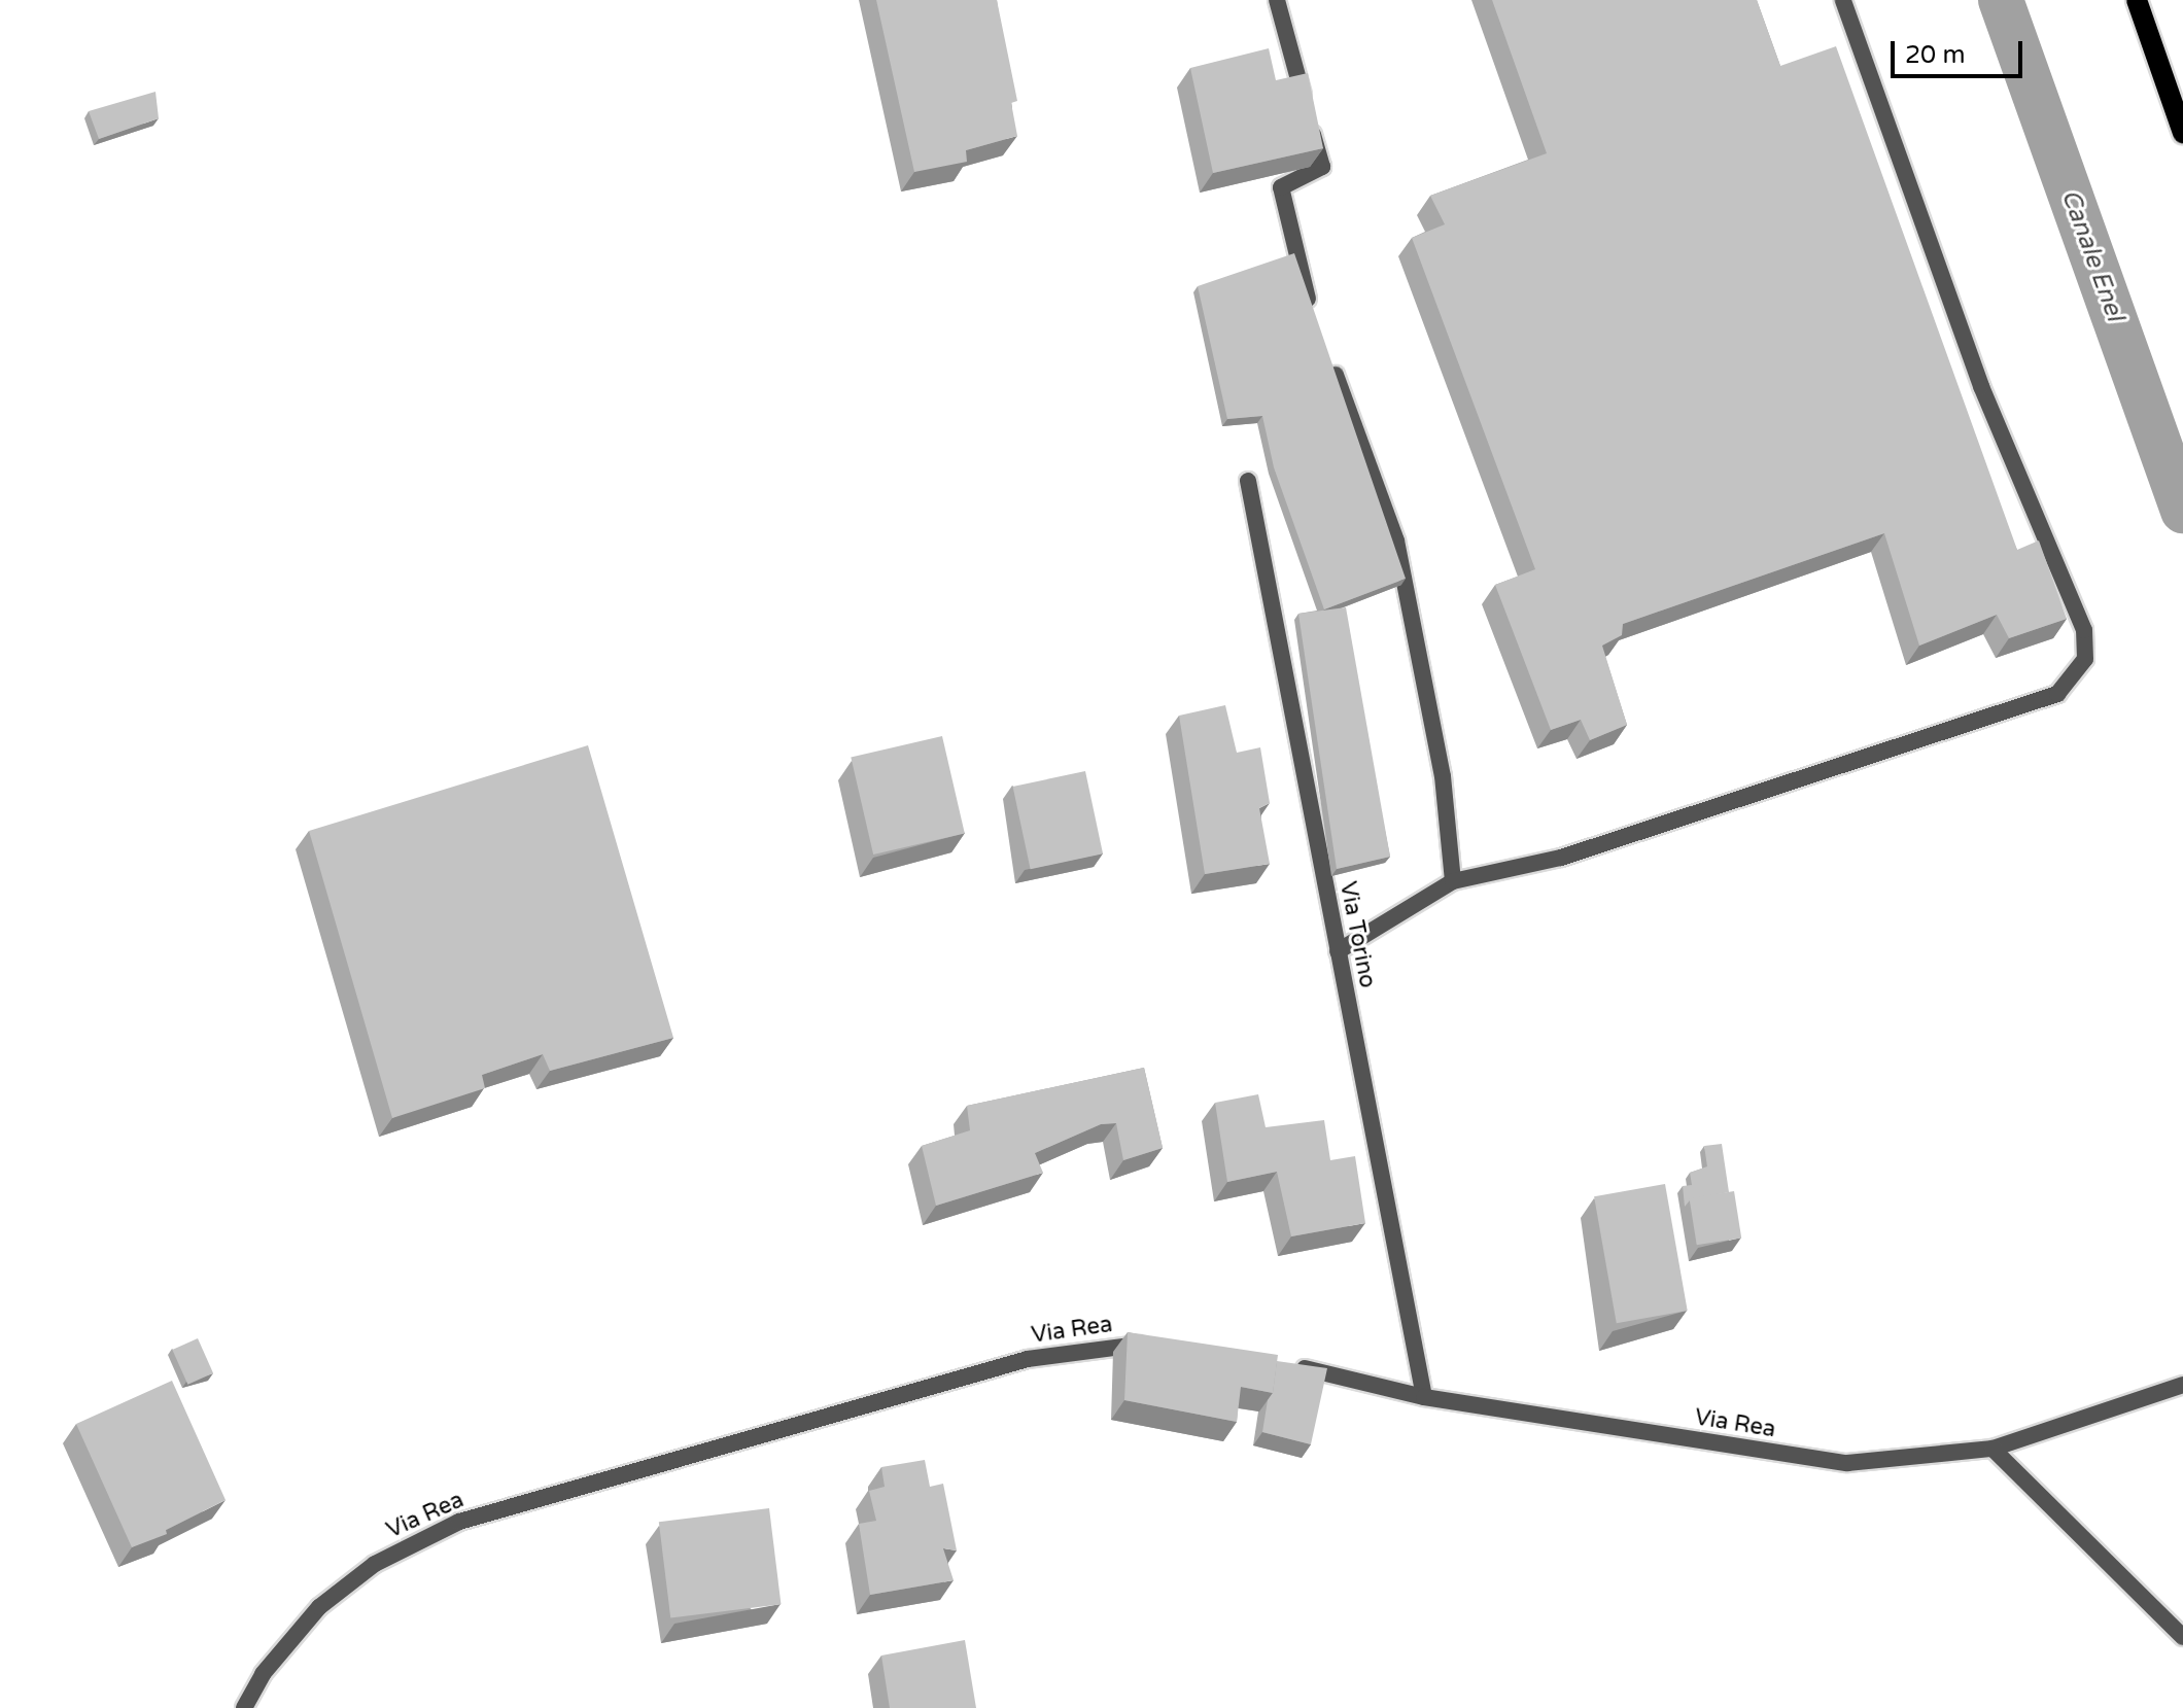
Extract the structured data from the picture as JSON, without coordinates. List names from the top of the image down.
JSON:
{
  "streets": {
    "street": ["Via Torino", "Via Rea"]
  },
  "crossings": [
    ["Via Torino", "Via Rea"]
  ],
  "water": ["Canale Enel"],
  "scale_bar": "20 m"
}
